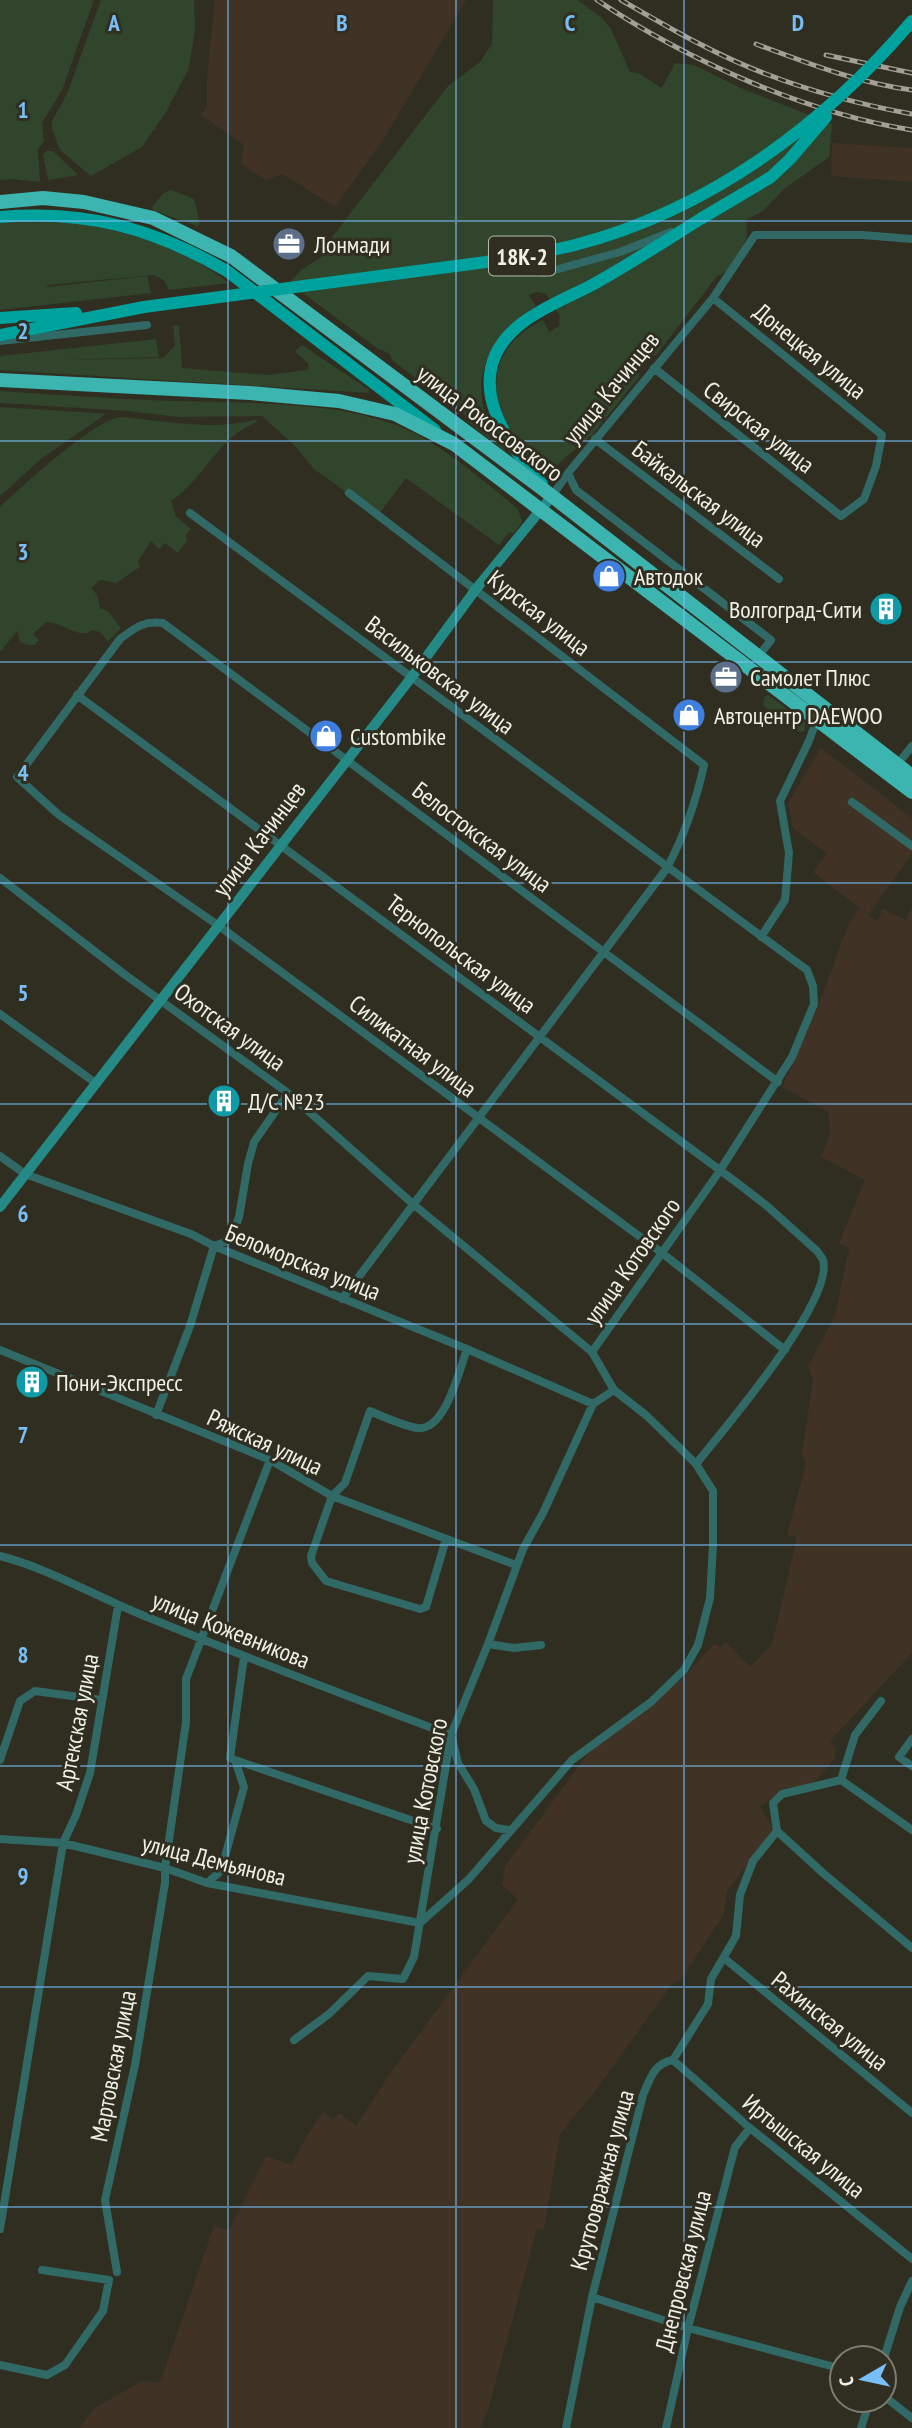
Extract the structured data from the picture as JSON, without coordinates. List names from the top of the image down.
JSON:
{
  "streets": {
    "highway": ["улица Рокоссовского"],
    "main road": ["18К-2", "улица Качинцев"],
    "street": [
      "Донецкая улица",
      "Свирская улица",
      "Байкальская улица",
      "Курская улица",
      "Васильковская улица",
      "Белостокская улица",
      "Тернопольская улица",
      "Охотская улица",
      "Силикатная улица",
      "улица Котовского",
      "Беломорская улица",
      "Ряжская улица",
      "улица Кожевникова",
      "Артекская улица",
      "улица Демьянова",
      "Рахинская улица",
      "Мартовская улица",
      "Иртышская улица",
      "Крутоовражная улица",
      "Днепровская улица"
    ]
  },
  "crossings": [
    ["18К-2", "улица Качинцев"],
    ["18К-2", "улица Рокоссовского"],
    ["Донецкая улица", "улица Качинцев"],
    ["Донецкая улица", "Свирская улица"],
    ["улица Качинцев", "улица Рокоссовского"],
    ["улица Качинцев", "Свирская улица"],
    ["улица Качинцев", "Байкальская улица"],
    ["улица Качинцев", "Курская улица"],
    ["улица Качинцев", "Васильковская улица"],
    ["улица Качинцев", "Белостокская улица"],
    ["улица Качинцев", "Тернопольская улица"],
    ["улица Качинцев", "Охотская улица"],
    ["улица Качинцев", "Силикатная улица"],
    ["улица Качинцев", "Беломорская улица"],
    ["Курская улица", "Васильковская улица"],
    ["Курская улица", "улица Котовского"],
    ["Васильковская улица", "улица Котовского"],
    ["Белостокская улица", "Тернопольская улица"],
    ["Белостокская улица", "Силикатная улица"],
    ["Белостокская улица", "улица Котовского"],
    ["Тернопольская улица", "Силикатная улица"],
    ["Тернопольская улица", "улица Котовского"],
    ["Охотская улица", "улица Котовского"],
    ["Силикатная улица", "улица Котовского"],
    ["улица Котовского", "Беломорская улица"],
    ["улица Котовского", "Ряжская улица"],
    ["улица Котовского", "улица Кожевникова"],
    ["улица Котовского", "улица Демьянова"],
    ["Ряжская улица", "Мартовская улица"],
    ["улица Кожевникова", "Артекская улица"],
    ["улица Кожевникова", "Мартовская улица"],
    ["Артекская улица", "улица Демьянова"],
    ["улица Демьянова", "Мартовская улица"],
    ["Рахинская улица", "Крутоовражная улица"],
    ["Иртышская улица", "Крутоовражная улица"],
    ["Иртышская улица", "Днепровская улица"]
  ],
  "places": {
    "office": ["Лонмади", "Самолет Плюс"],
    "shop": ["Автодок", "Автоцентр DAEWOO", "Custombike"],
    "building": ["Волгоград-Сити", "Д/С №23", "Пони-Экспресс"]
  },
  "north": "left",
  "grid": {
    "columns": [
      "A",
      "B",
      "C",
      "D"
    ],
    "rows": [
      "1",
      "2",
      "3",
      "4",
      "5",
      "6",
      "7",
      "8",
      "9"
    ]
  }
}
